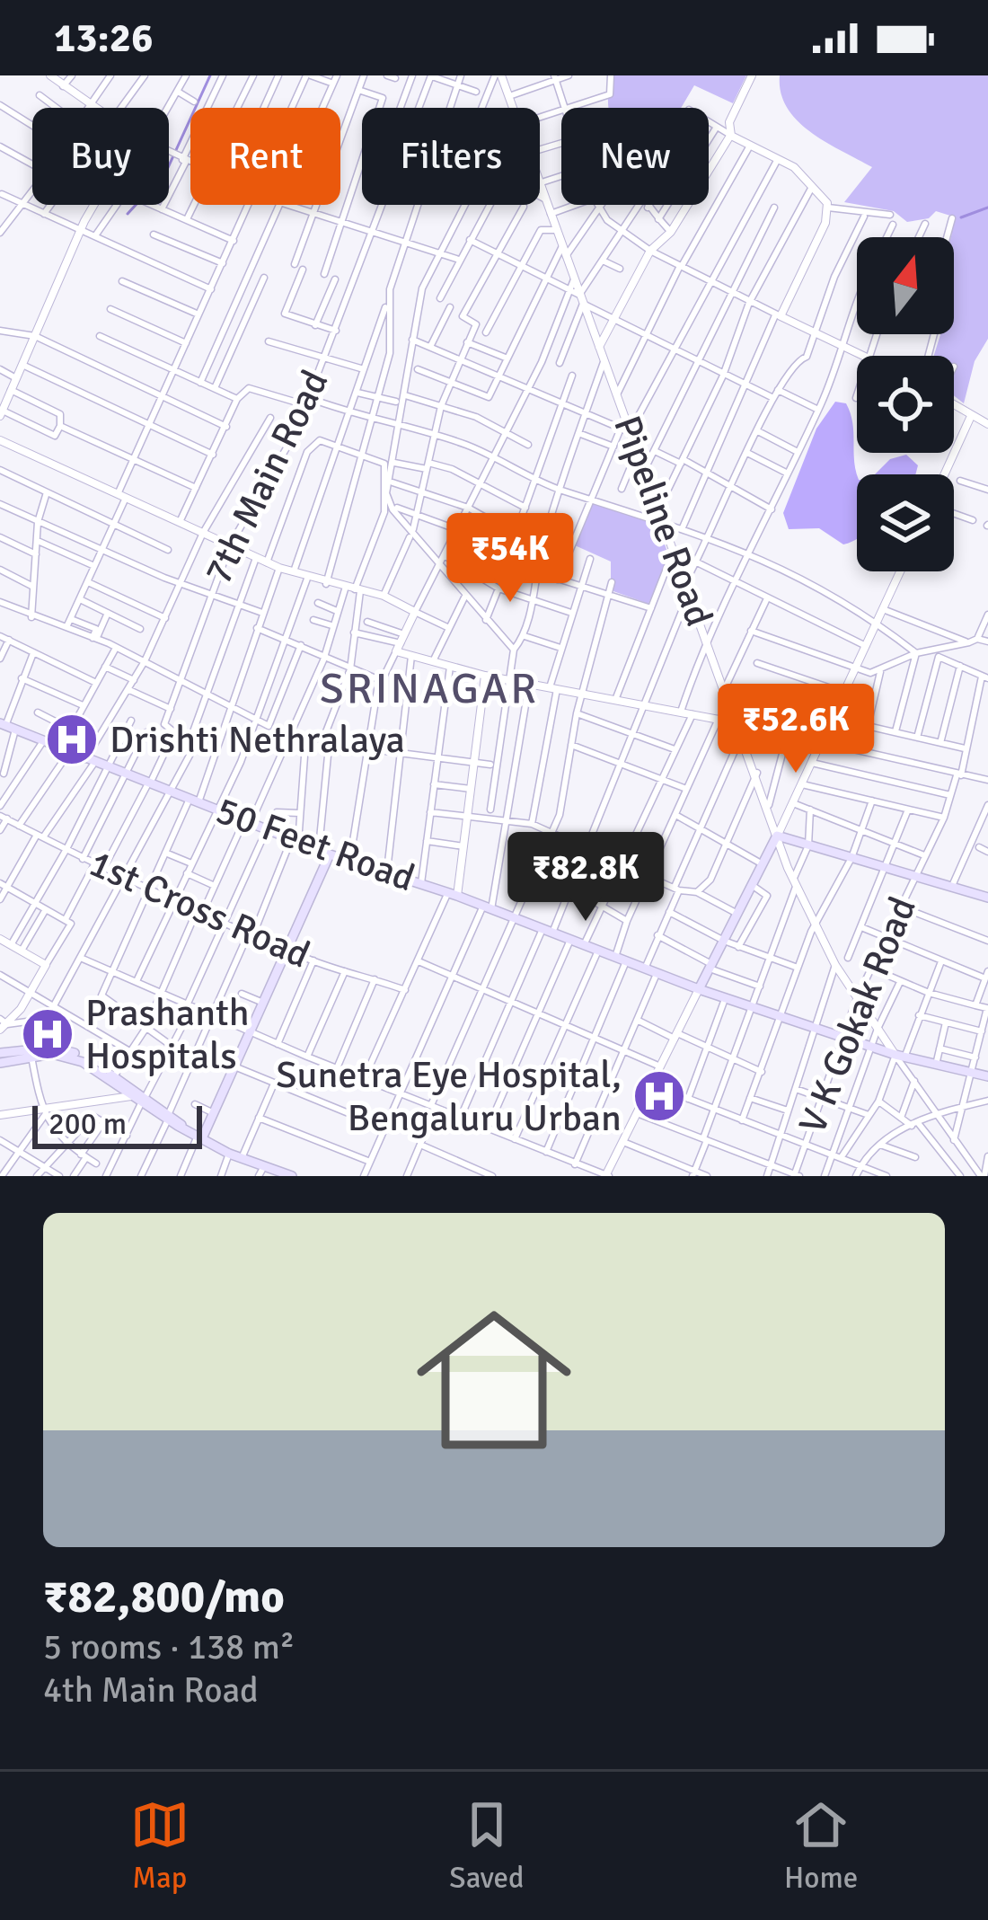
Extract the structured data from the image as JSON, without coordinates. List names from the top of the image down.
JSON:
{
  "streets": {
    "main road": ["50 Feet Road"],
    "street": [
      "7th Main Road",
      "Pipeline Road",
      "1st Cross Road",
      "V K Gokak Road"
    ]
  },
  "crossings": [
    ["7th Main Road", "50 Feet Road"],
    ["Pipeline Road", "50 Feet Road"],
    ["Pipeline Road", "V K Gokak Road"],
    ["50 Feet Road", "V K Gokak Road"]
  ],
  "districts": ["SRINAGAR"],
  "places": {
    "hospital": ["Drishti Nethralaya", "Prashanth Hospitals", "Sunetra Eye Hospital, Bengaluru Urban"]
  },
  "scale_bar": "200 m",
  "north": "top",
  "page": {
    "status": "13:26",
    "chip": [
      "Buy",
      "Rent",
      "Filters",
      "New"
    ],
    "price": ["₹54K", "₹52.6K", "₹82.8K"],
    "scale": "200 m",
    "list": [
      {
        "name": "₹82,800/mo",
        "note": "5 rooms · 138 m² · 4th Main Road"
      }
    ],
    "tabs": ["Map", "Saved", "Home"]
  }
}
